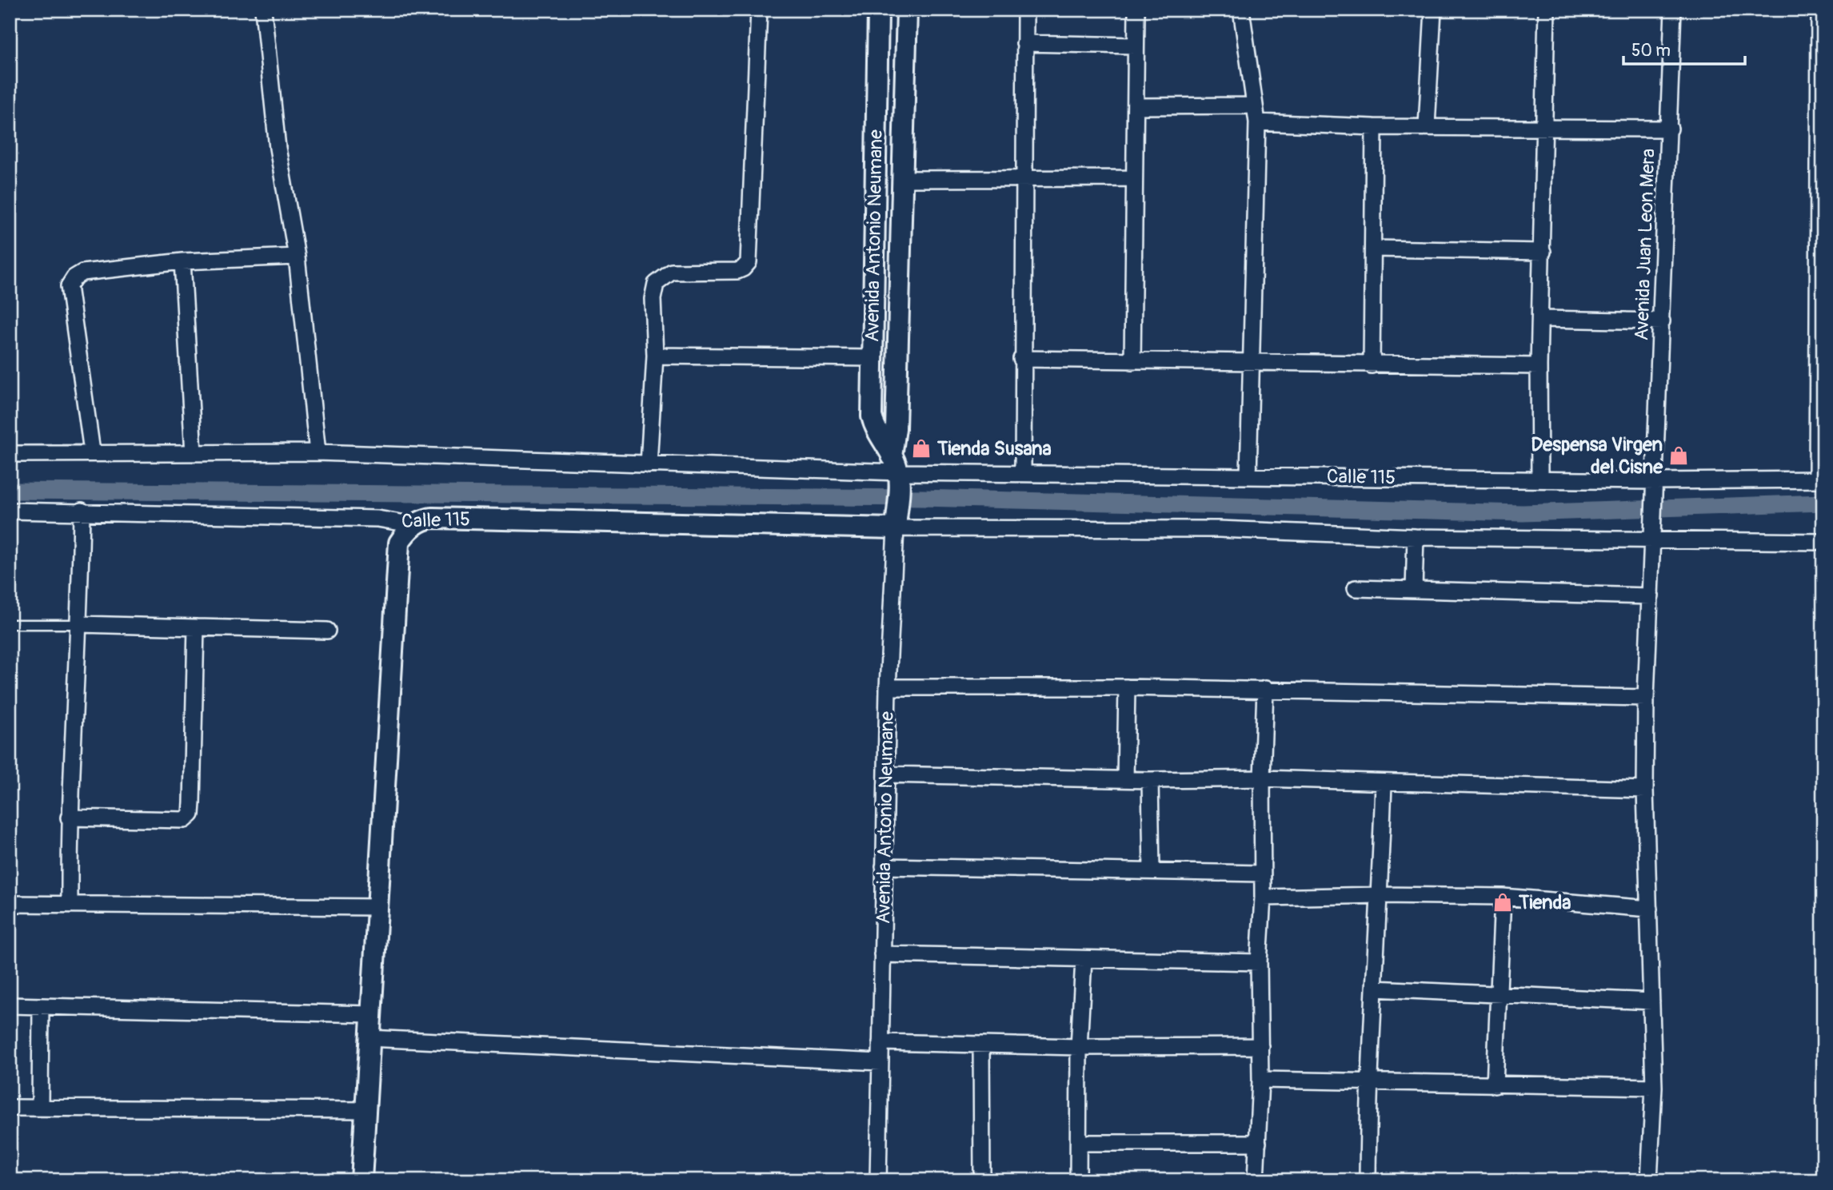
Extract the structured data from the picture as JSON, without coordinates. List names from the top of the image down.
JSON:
{
  "streets": {
    "street": ["Avenida Antonio Neumane", "Avenida Juan Leon Mera", "Calle 115"]
  },
  "crossings": [
    ["Avenida Antonio Neumane", "Calle 115"],
    ["Avenida Juan Leon Mera", "Calle 115"]
  ],
  "places": {
    "shop": ["Tienda Susana", "Despensa Virgen del Cisne", "Tienda"]
  },
  "scale_bar": "50 m"
}
